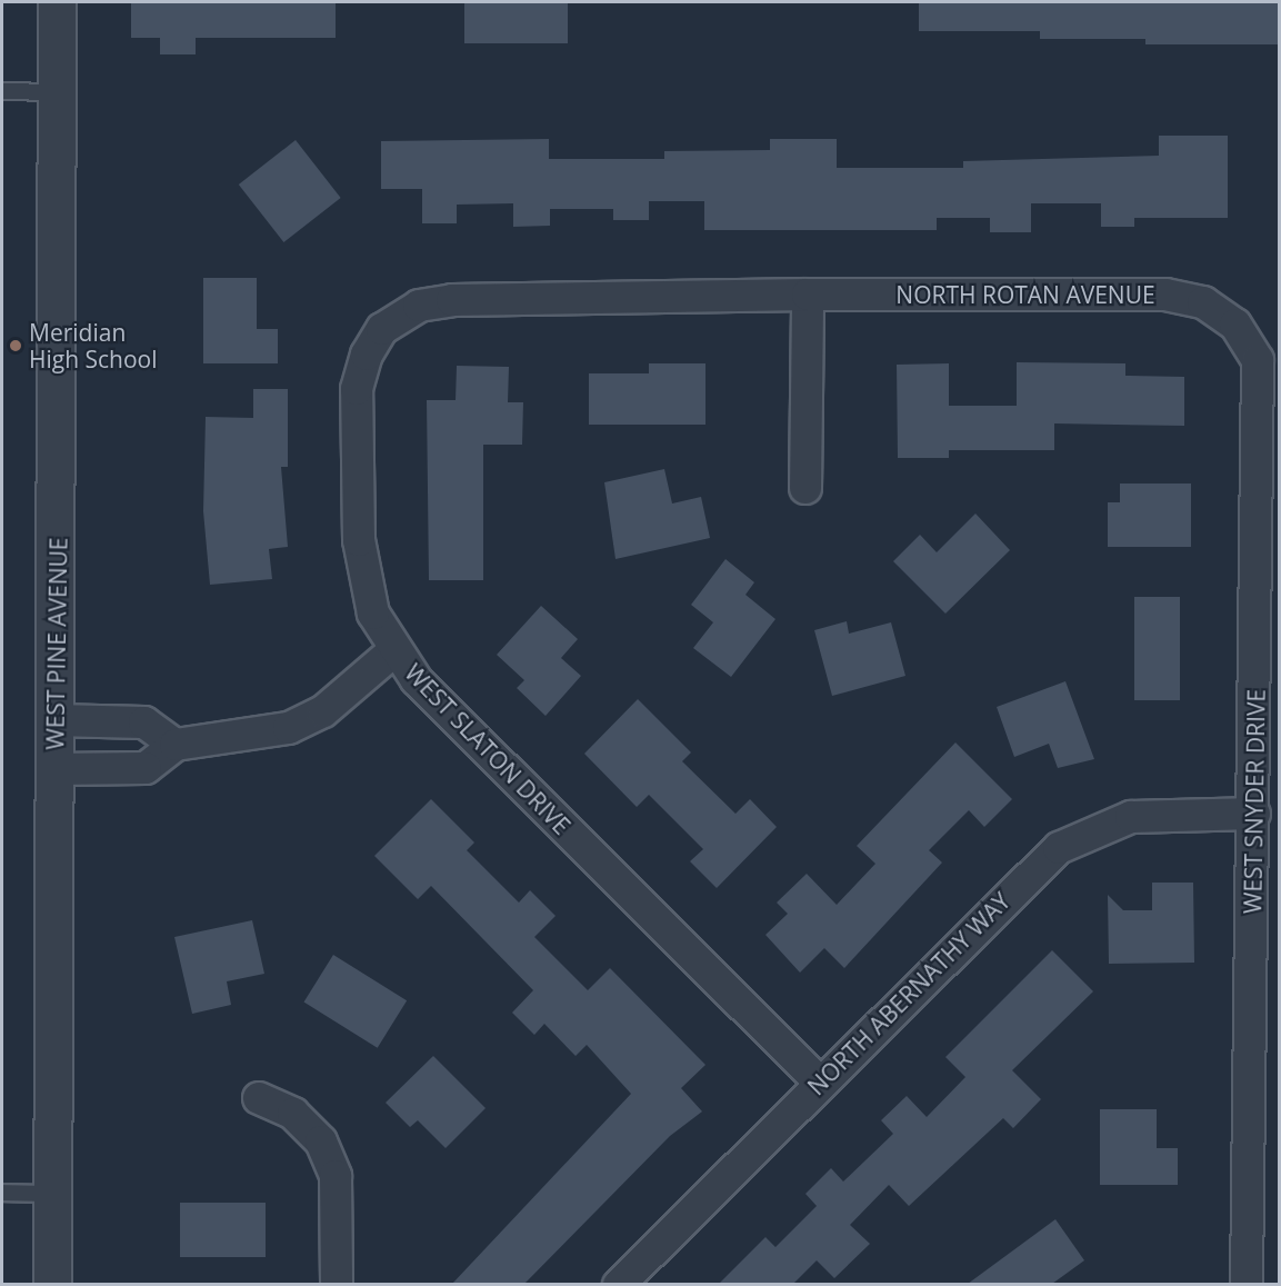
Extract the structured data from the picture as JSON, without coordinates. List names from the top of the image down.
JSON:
{
  "streets": {
    "street": [
      "NORTH ROTAN AVENUE",
      "WEST PINE AVENUE",
      "WEST SLATON DRIVE",
      "WEST SNYDER DRIVE",
      "NORTH ABERNATHY WAY"
    ]
  },
  "crossings": [
    ["NORTH ROTAN AVENUE", "WEST SLATON DRIVE"],
    ["NORTH ROTAN AVENUE", "WEST SNYDER DRIVE"],
    ["WEST SLATON DRIVE", "NORTH ABERNATHY WAY"],
    ["WEST SNYDER DRIVE", "NORTH ABERNATHY WAY"]
  ],
  "places": ["Meridian High School"]
}
